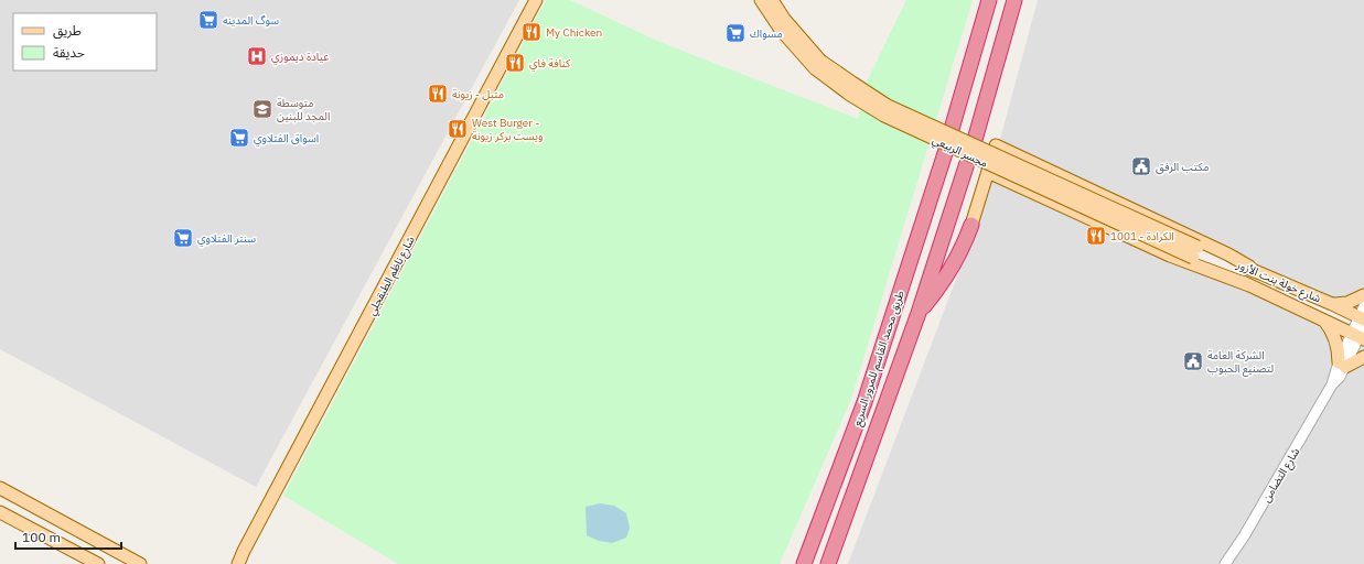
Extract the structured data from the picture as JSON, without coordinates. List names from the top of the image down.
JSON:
{
  "streets": {
    "highway": ["طريق محمد القاسم للمرور السريع"],
    "main road": ["مجسر الربيعي", "شارع ناظم الطبقجلي", "شارع خولة بنت الأزور"],
    "street": ["شارع التضامن"]
  },
  "crossings": [
    ["مجسر الربيعي", "شارع خولة بنت الأزور"],
    ["شارع خولة بنت الأزور", "شارع التضامن"]
  ],
  "places": {
    "supermarket": [
      "سوگ المدينه",
      "مسواك",
      "اسواق الفتلاوي",
      "سنتر الفتلاوي"
    ],
    "restaurant": [
      "My Chicken",
      "كنافة فاي",
      "متبل - زيونة",
      "West Burger - ويست بركر زيونة",
      "1001 - الكرادة"
    ],
    "hospital": ["عيادة ديموزي"],
    "school or university": ["متوسطة المجد للبنين"],
    "public building": ["مكتب الرفق", "الشركة العامة لتصنيع الحبوب"]
  },
  "legend": ["طريق", "حديقة"],
  "scale_bar": "100 m"
}
